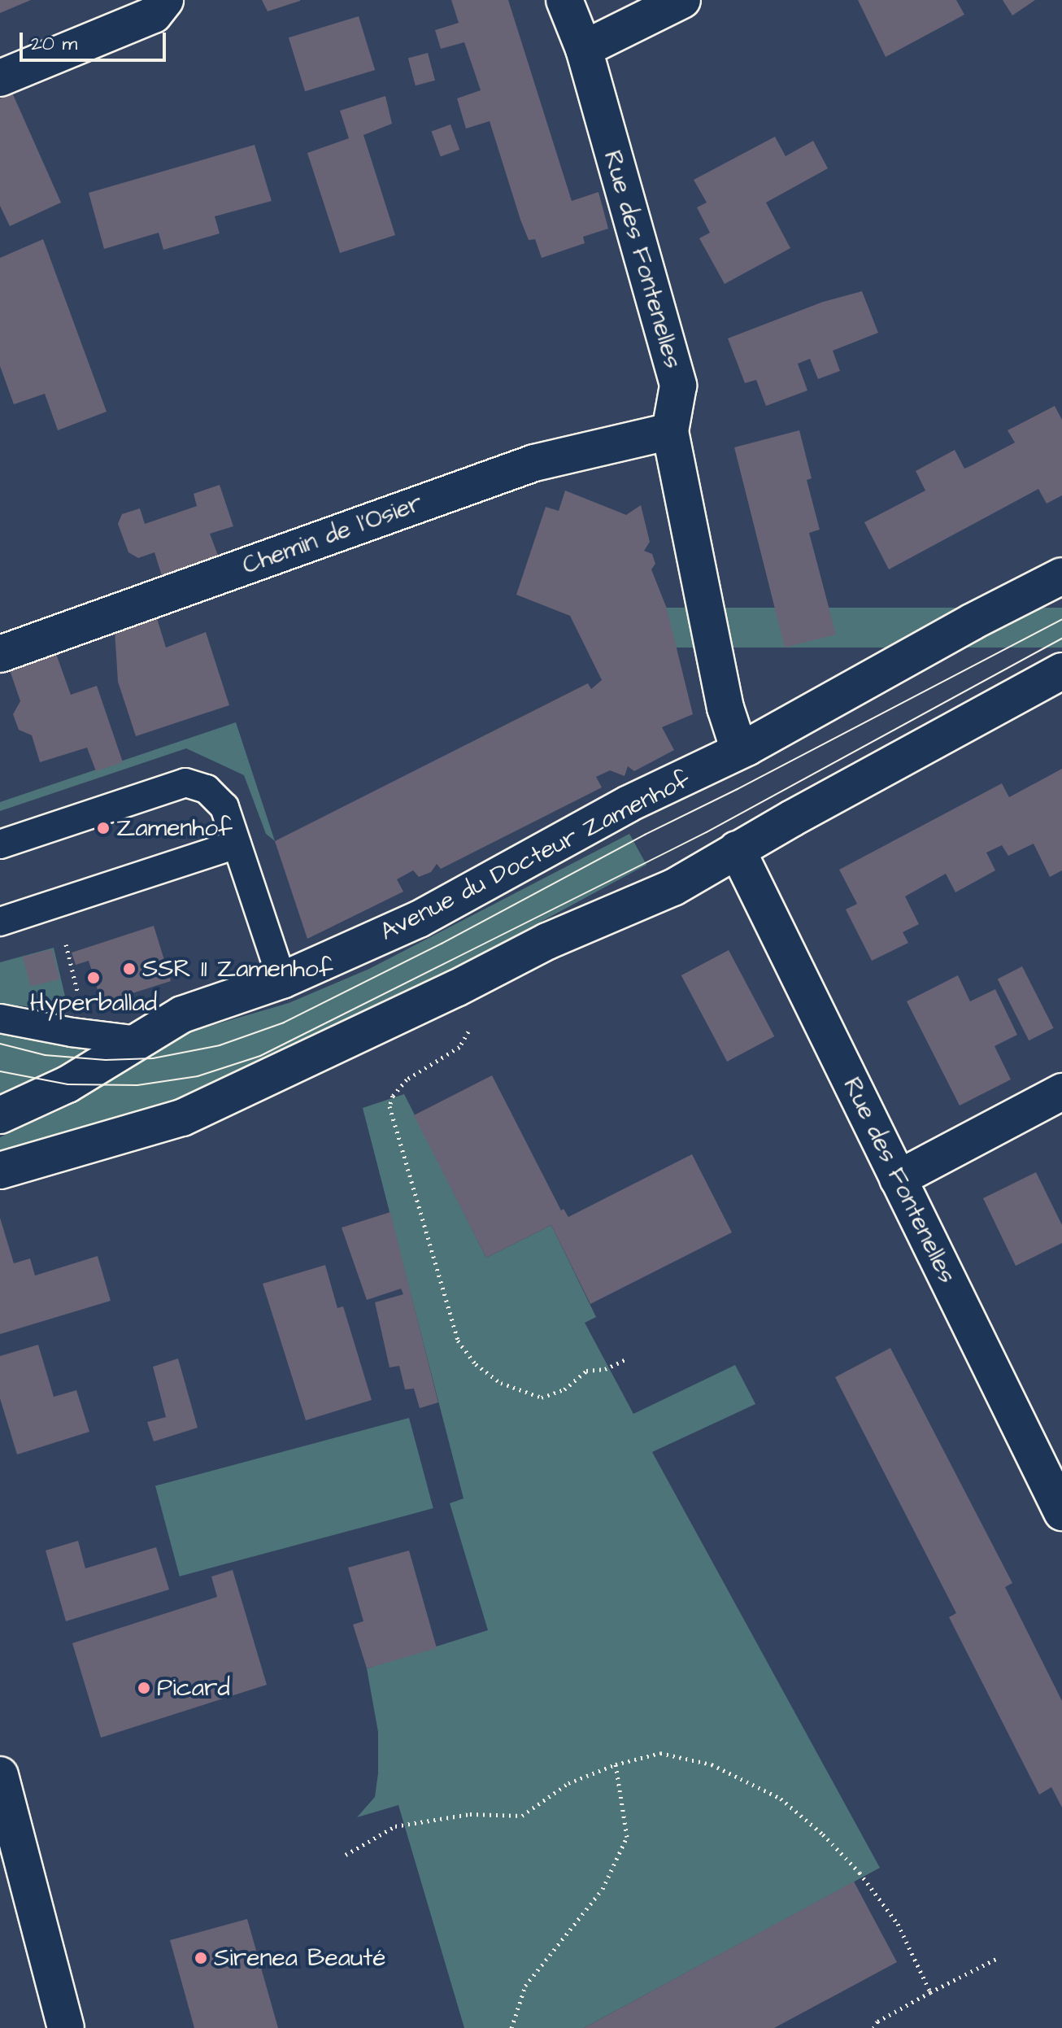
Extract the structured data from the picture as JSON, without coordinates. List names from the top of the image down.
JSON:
{
  "streets": {
    "street": ["Rue des Fontenelles", "Chemin de l'Osier", "Avenue du Docteur Zamenhof"]
  },
  "crossings": [
    ["Rue des Fontenelles", "Chemin de l'Osier"],
    ["Rue des Fontenelles", "Avenue du Docteur Zamenhof"]
  ],
  "places": [
    "Zamenhof",
    "SSR 11 Zamenhof",
    "Hyperballad",
    "Picard",
    "Sirenea Beauté"
  ],
  "scale_bar": "20 m"
}
